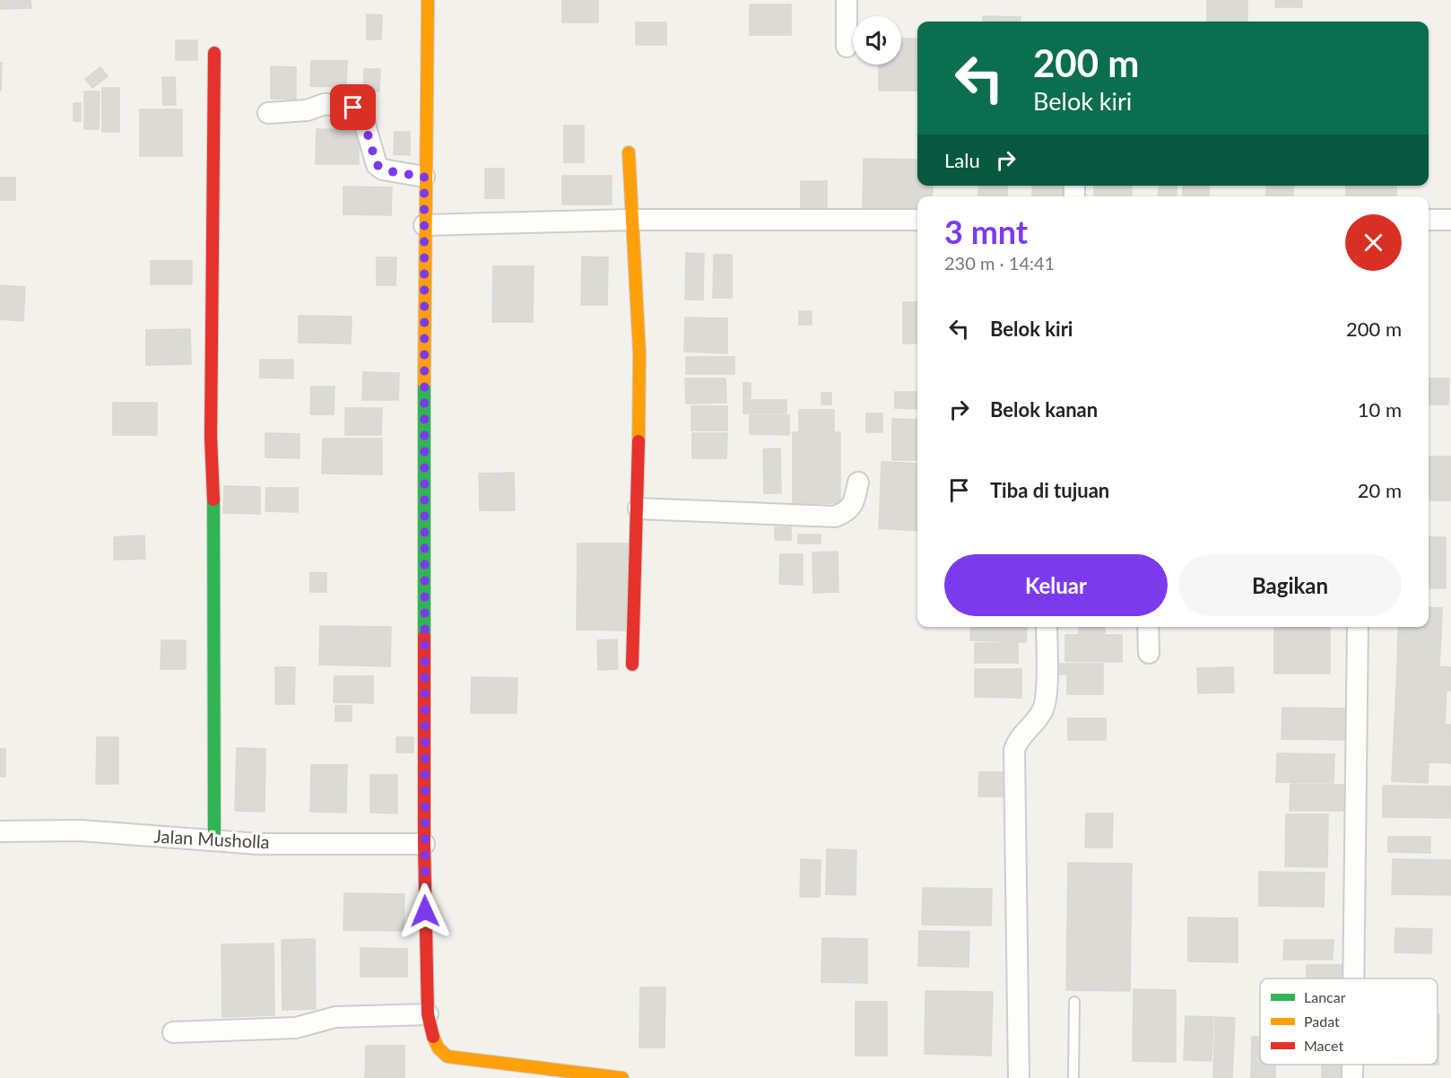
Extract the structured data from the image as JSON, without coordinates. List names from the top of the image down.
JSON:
{
  "streets": {
    "street": ["Jalan Musholla"]
  },
  "legend": ["Lancar", "Padat", "Macet"],
  "page": {
    "turn": ["200 m", "Belok kiri"],
    "then": "Lalu",
    "heading": ["3 mnt", "230 m · 14:41"],
    "list": [
      {
        "name": "Belok kiri",
        "value": "200 m"
      },
      {
        "name": "Belok kanan",
        "value": "10 m"
      },
      {
        "name": "Tiba di tujuan",
        "value": "20 m"
      }
    ],
    "buttons": ["Keluar", "Bagikan"]
  }
}
